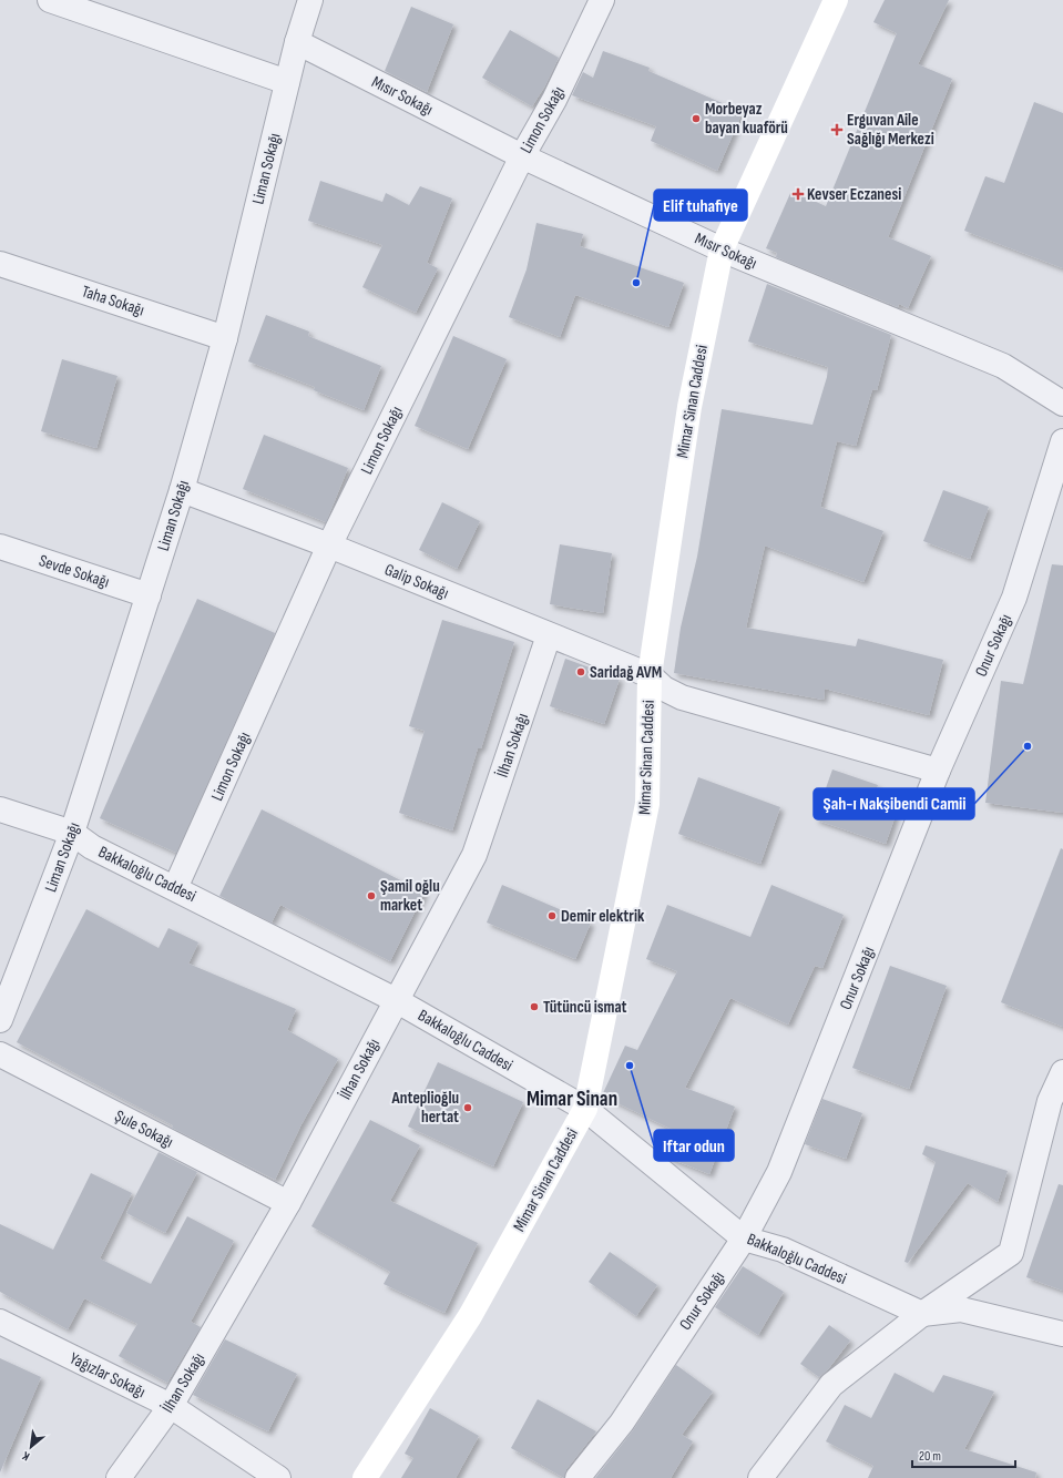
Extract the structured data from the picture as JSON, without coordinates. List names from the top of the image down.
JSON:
{
  "streets": {
    "street": [
      "Mısır Sokağı",
      "Limon Sokağı",
      "Liman Sokağı",
      "Taha Sokağı",
      "Mimar Sinan Caddesi",
      "Sevde Sokağı",
      "Galip Sokağı",
      "Onur Sokağı",
      "İlhan Sokağı",
      "Bakkaloğlu Caddesi",
      "Şule Sokağı",
      "Yağızlar Sokağı"
    ]
  },
  "crossings": [
    ["Mısır Sokağı", "Limon Sokağı"],
    ["Mısır Sokağı", "Liman Sokağı"],
    ["Mısır Sokağı", "Mimar Sinan Caddesi"],
    ["Limon Sokağı", "Galip Sokağı"],
    ["Limon Sokağı", "Bakkaloğlu Caddesi"],
    ["Liman Sokağı", "Taha Sokağı"],
    ["Liman Sokağı", "Sevde Sokağı"],
    ["Liman Sokağı", "Galip Sokağı"],
    ["Liman Sokağı", "Bakkaloğlu Caddesi"],
    ["Mimar Sinan Caddesi", "Galip Sokağı"],
    ["Mimar Sinan Caddesi", "Bakkaloğlu Caddesi"],
    ["Galip Sokağı", "Onur Sokağı"],
    ["Galip Sokağı", "İlhan Sokağı"],
    ["Onur Sokağı", "Bakkaloğlu Caddesi"],
    ["İlhan Sokağı", "Bakkaloğlu Caddesi"],
    ["İlhan Sokağı", "Şule Sokağı"],
    ["İlhan Sokağı", "Yağızlar Sokağı"]
  ],
  "districts": ["Mimar Sinan"],
  "places": {
    "other": [
      "Morbeyaz bayan kuaförü",
      "Elif tuhafiye",
      "Saridağ AVM",
      "Şah-ı Nakşibendi Camii",
      "Şamil oğlu market",
      "Demir elektrik",
      "Tütüncü ismat",
      "Iftar odun",
      "Anteplioğlu hertat"
    ],
    "health": ["Erguvan Aile Sağlığı Merkezi", "Kevser Eczanesi"]
  },
  "scale_bar": "20 m",
  "north": "bottom left"
}
